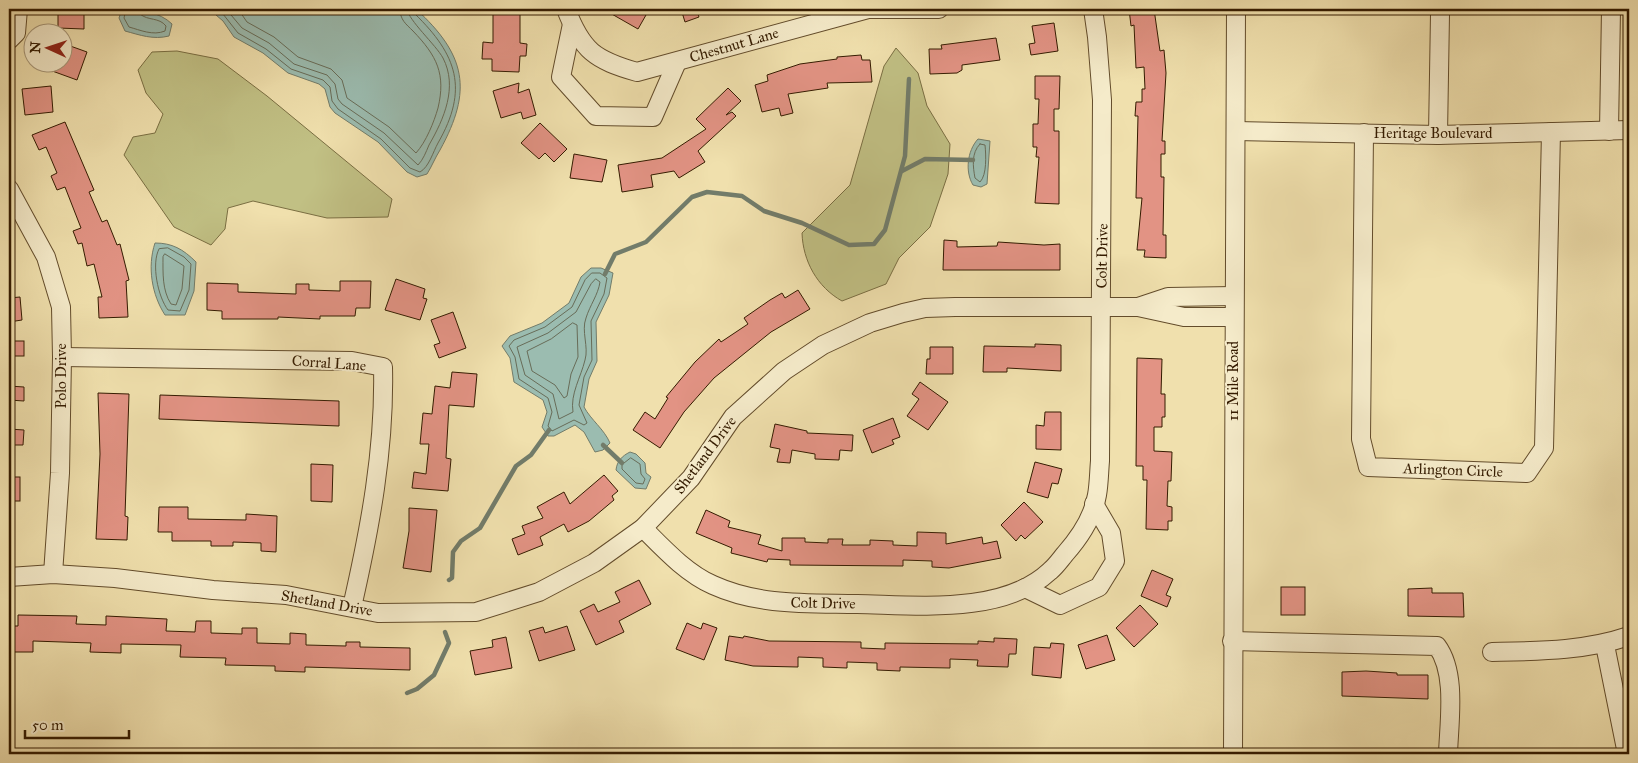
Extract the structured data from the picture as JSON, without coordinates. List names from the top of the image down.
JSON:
{
  "streets": {
    "street": [
      "Chestnut Lane",
      "Heritage Boulevard",
      "Colt Drive",
      "Corral Lane",
      "Polo Drive",
      "11 Mile Road",
      "Shetland Drive",
      "Arlington Circle"
    ]
  },
  "crossings": [
    ["Heritage Boulevard", "11 Mile Road"],
    ["Heritage Boulevard", "Arlington Circle"],
    ["Colt Drive", "Shetland Drive"],
    ["Corral Lane", "Polo Drive"],
    ["Corral Lane", "Shetland Drive"],
    ["Polo Drive", "Shetland Drive"],
    ["11 Mile Road", "Shetland Drive"]
  ],
  "scale_bar": "50 m",
  "north": "left"
}
